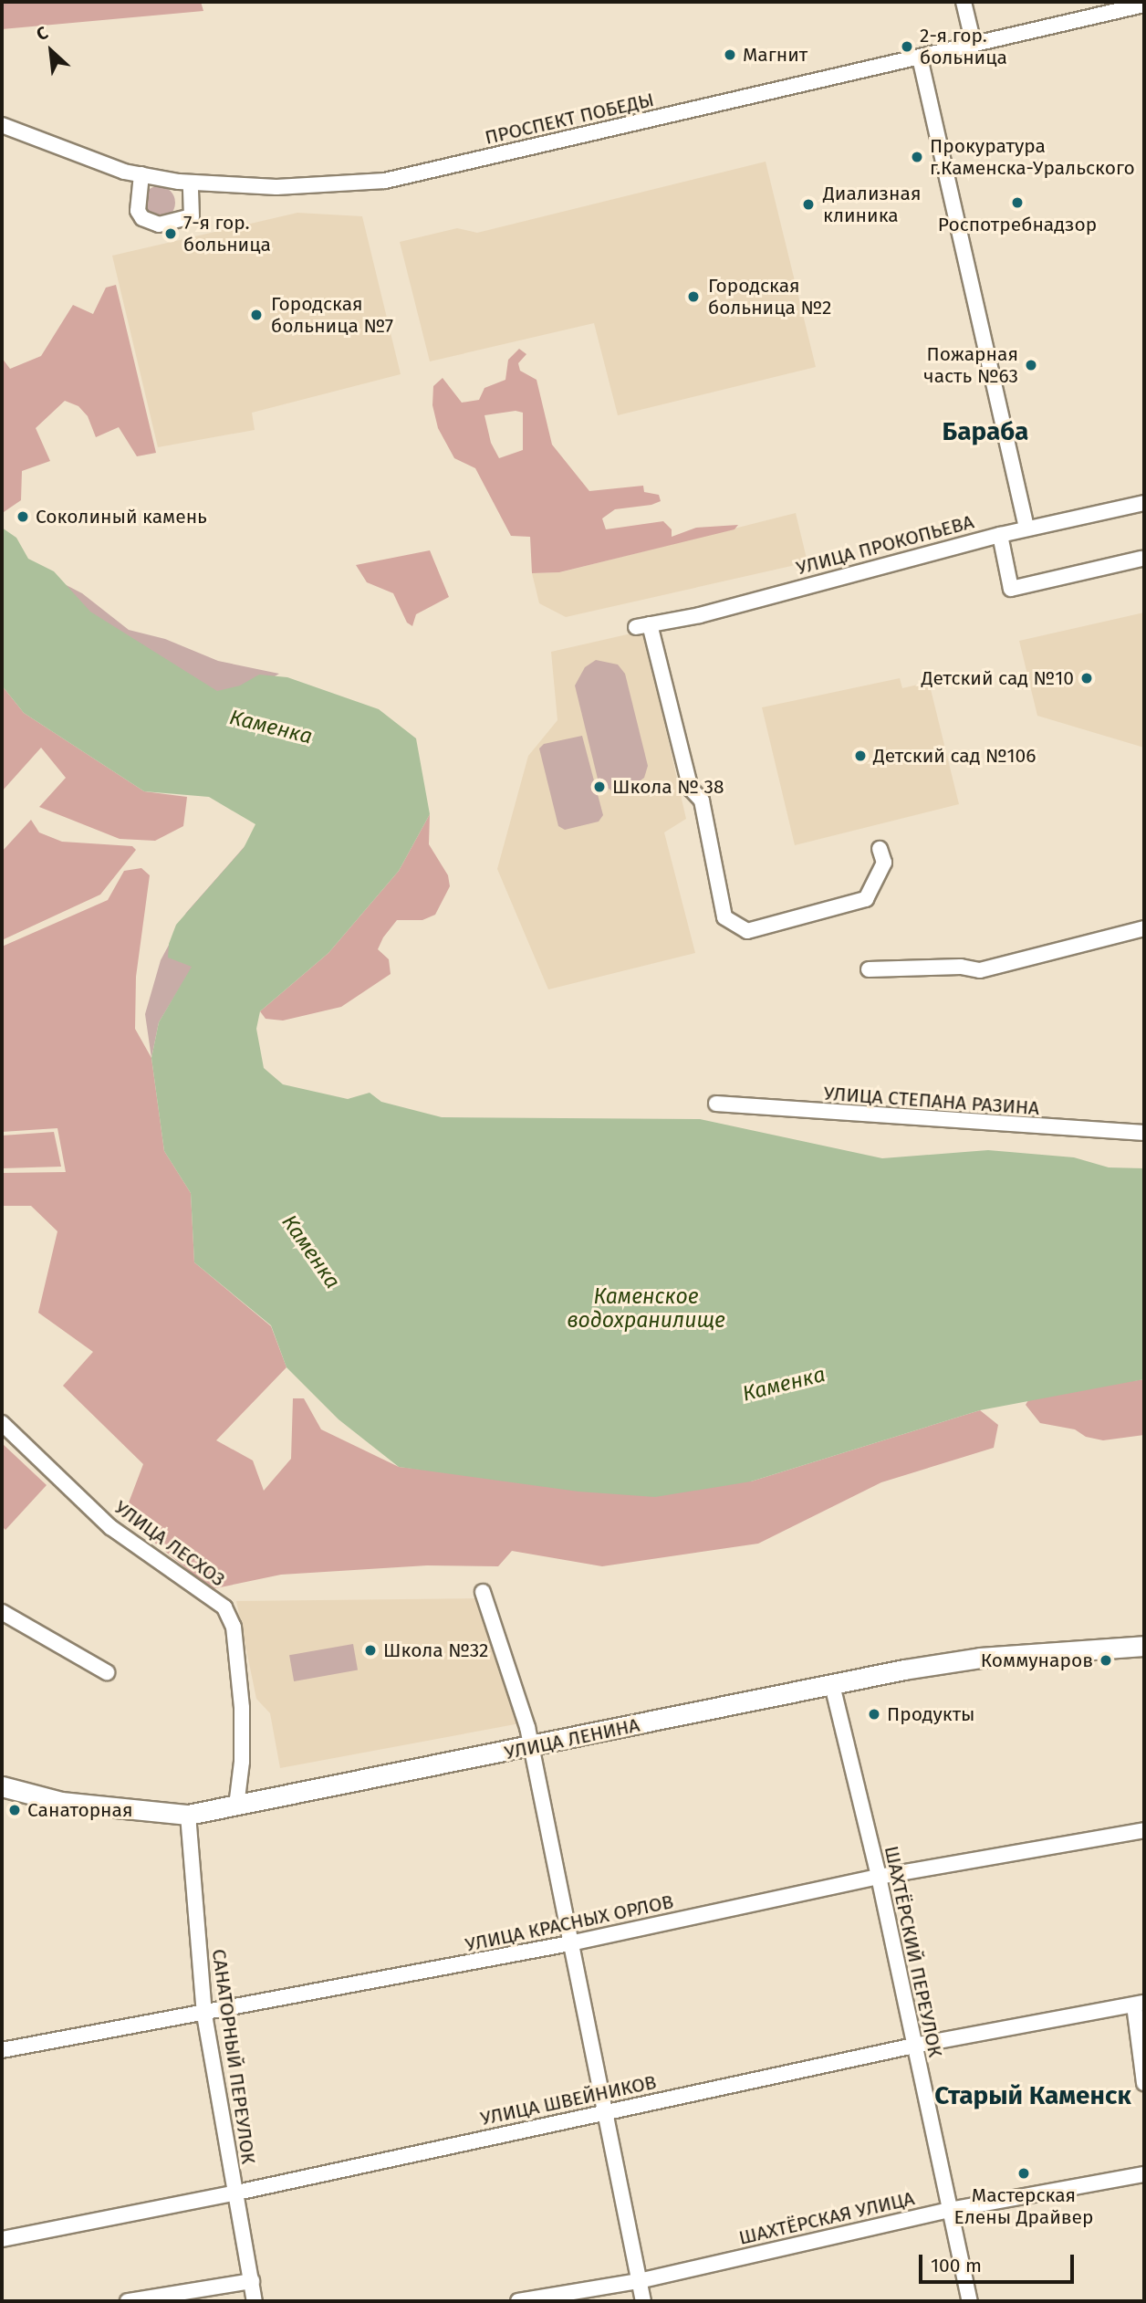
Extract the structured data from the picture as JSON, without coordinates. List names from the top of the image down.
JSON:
{
  "streets": {
    "main road": ["УЛИЦА ЛЕНИНА"],
    "street": [
      "ПРОСПЕКТ ПОБЕДЫ",
      "УЛИЦА ПРОКОПЬЕВА",
      "УЛИЦА СТЕПАНА РАЗИНА",
      "УЛИЦА ЛЕСХОЗ",
      "УЛИЦА КРАСНЫХ ОРЛОВ",
      "ШАХТЁРСКИЙ ПЕРЕУЛОК",
      "САНАТОРНЫЙ ПЕРЕУЛОК",
      "УЛИЦА ШВЕЙНИКОВ",
      "ШАХТЁРСКАЯ УЛИЦА"
    ]
  },
  "crossings": [
    ["УЛИЦА ЛЕСХОЗ", "УЛИЦА ЛЕНИНА"],
    ["УЛИЦА ЛЕНИНА", "ШАХТЁРСКИЙ ПЕРЕУЛОК"],
    ["УЛИЦА ЛЕНИНА", "САНАТОРНЫЙ ПЕРЕУЛОК"],
    ["УЛИЦА КРАСНЫХ ОРЛОВ", "ШАХТЁРСКИЙ ПЕРЕУЛОК"],
    ["УЛИЦА КРАСНЫХ ОРЛОВ", "САНАТОРНЫЙ ПЕРЕУЛОК"],
    ["ШАХТЁРСКИЙ ПЕРЕУЛОК", "УЛИЦА ШВЕЙНИКОВ"],
    ["ШАХТЁРСКИЙ ПЕРЕУЛОК", "ШАХТЁРСКАЯ УЛИЦА"],
    ["САНАТОРНЫЙ ПЕРЕУЛОК", "УЛИЦА ШВЕЙНИКОВ"]
  ],
  "districts": ["Бараба", "Старый Каменск"],
  "water": ["Каменка", "Каменское водохранилище"],
  "places": [
    "2-я гор. больница",
    "Магнит",
    "Прокуратура г.Каменска-Уральского",
    "Роспотребнадзор",
    "Диализная клиника",
    "7-я гор. больница",
    "Городская больница №2",
    "Городская больница №7",
    "Пожарная часть №63",
    "Соколиный камень",
    "Детский сад №10",
    "Детский сад №106",
    "Школа № 38",
    "Школа №32",
    "Коммунаров",
    "Продукты",
    "Санаторная",
    "Мастерская Елены Драйвер"
  ],
  "scale_bar": "100 m",
  "north": "top left"
}
